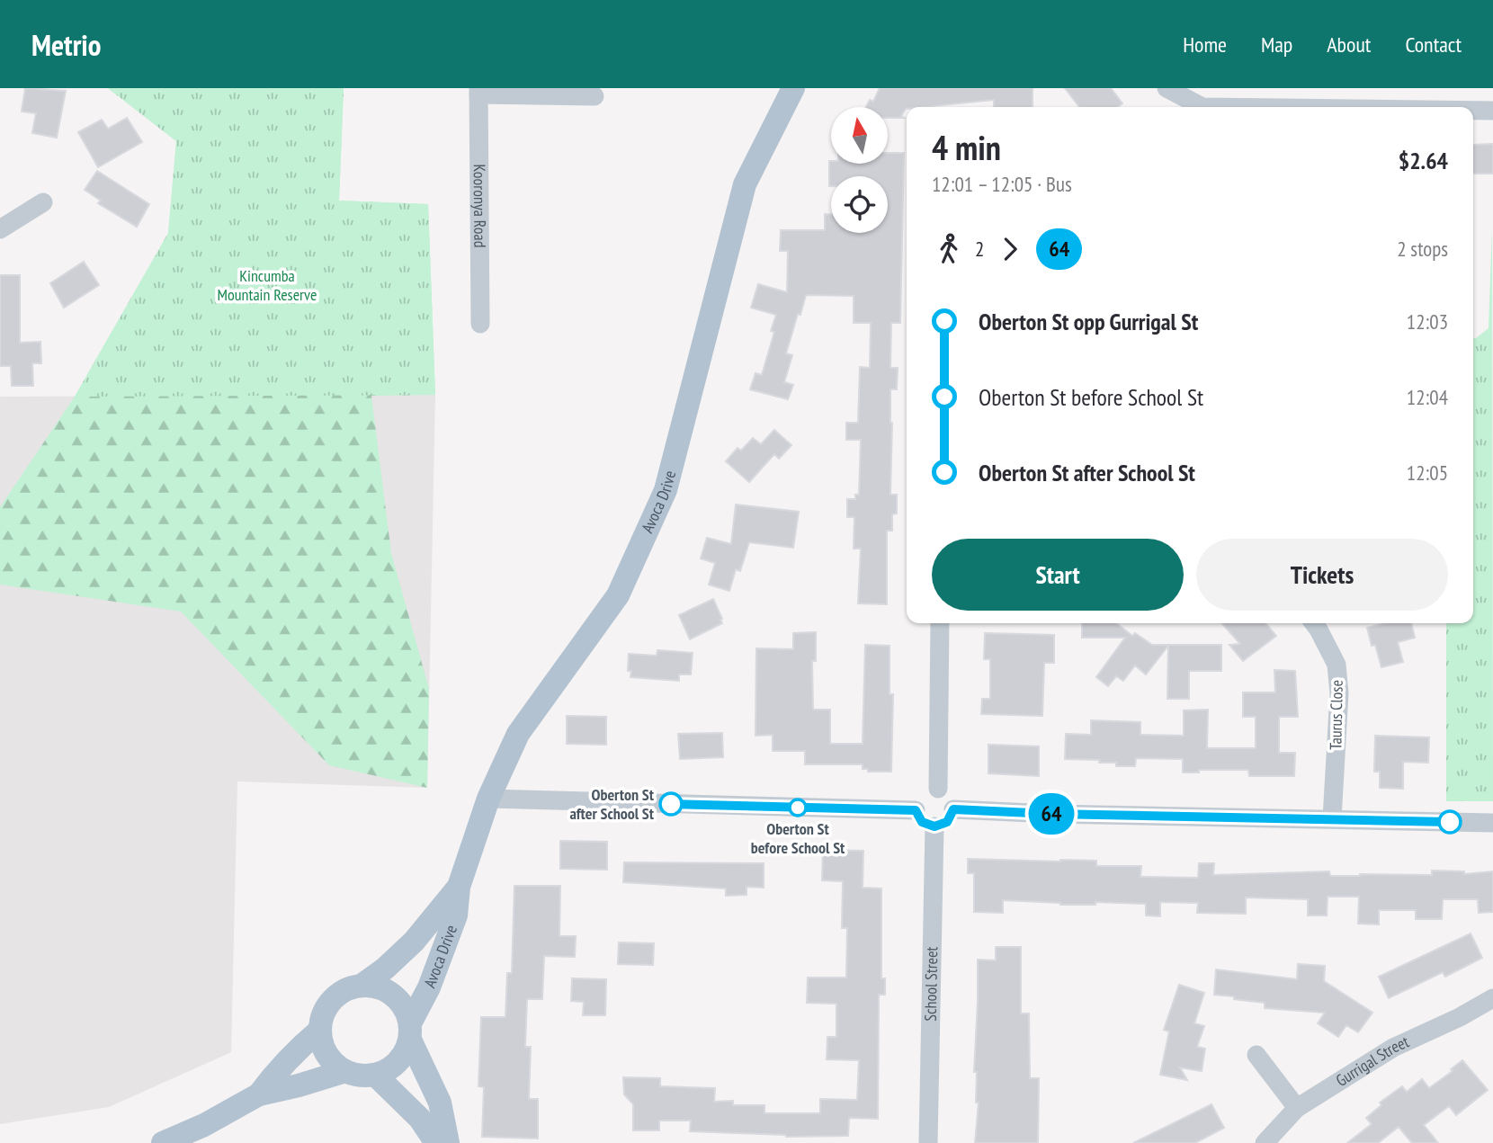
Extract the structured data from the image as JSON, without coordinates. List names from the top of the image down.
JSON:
{
  "streets": {
    "main road": ["Avoca Drive"],
    "street": [
      "Kooronya Road",
      "Taurus Close",
      "School Street",
      "Gurrigal Street"
    ]
  },
  "parks": ["Kincumba Mountain Reserve"],
  "places": ["Oberton St after School St", "Oberton St before School St"],
  "lines": ["bus line 64"],
  "north": "top",
  "page": {
    "header": "Metrio",
    "nav": [
      "Home",
      "Map",
      "About",
      "Contact"
    ],
    "on_map": "64",
    "heading": ["4 min", "12:01 – 12:05 · Bus", "$2.64"],
    "legs": ["2", "64", "2 stops"],
    "list": [
      {
        "name": "Oberton St opp Gurrigal St",
        "value": "12:03"
      },
      {
        "name": "Oberton St before School St",
        "value": "12:04"
      },
      {
        "name": "Oberton St after School St",
        "value": "12:05"
      }
    ],
    "buttons": ["Start", "Tickets"]
  }
}
